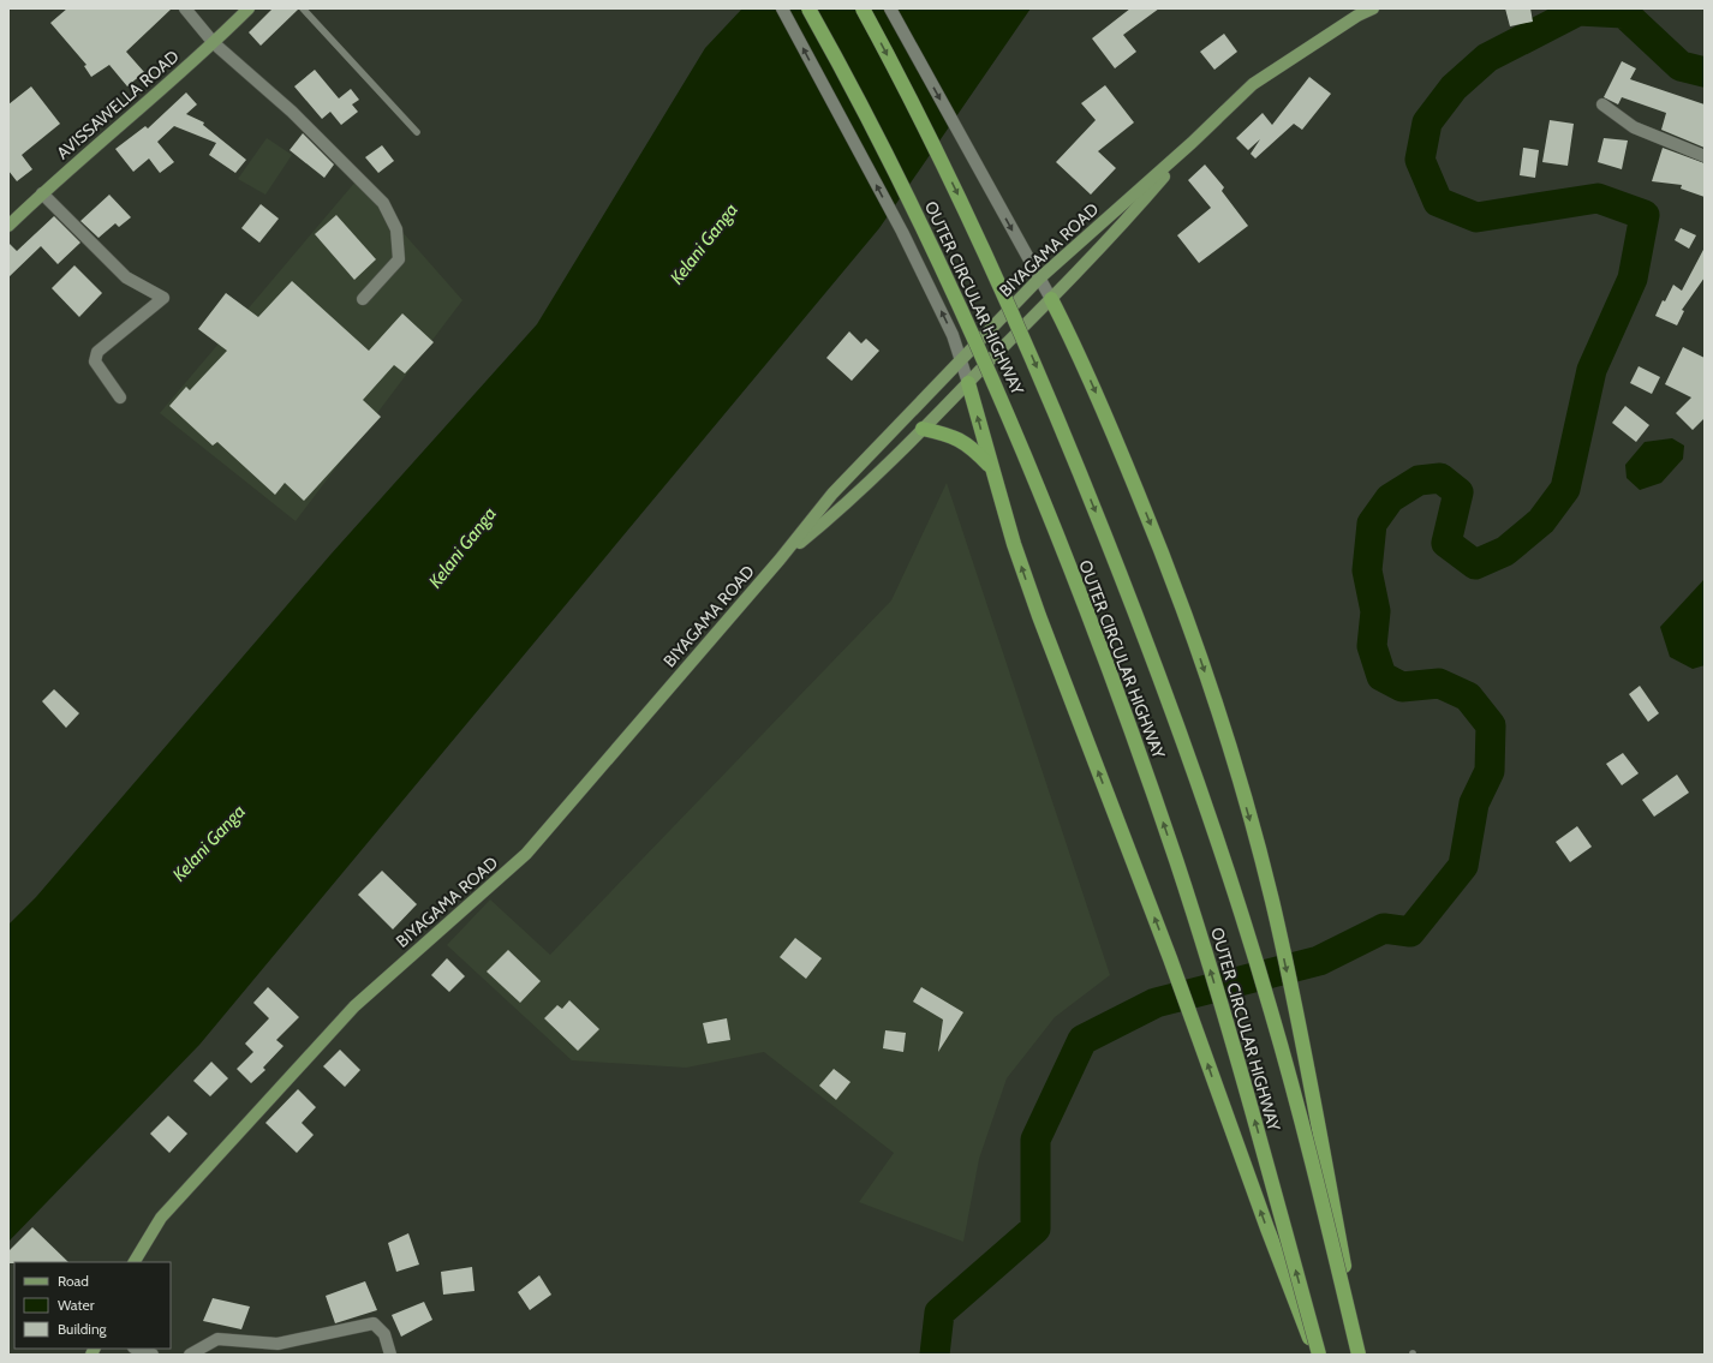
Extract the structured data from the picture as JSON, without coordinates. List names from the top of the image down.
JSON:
{
  "streets": {
    "highway": ["OUTER CIRCULAR HIGHWAY"],
    "main road": ["AVISSAWELLA ROAD", "BIYAGAMA ROAD"]
  },
  "water": ["Kelani Ganga"],
  "legend": ["Road", "Water", "Building"]
}
